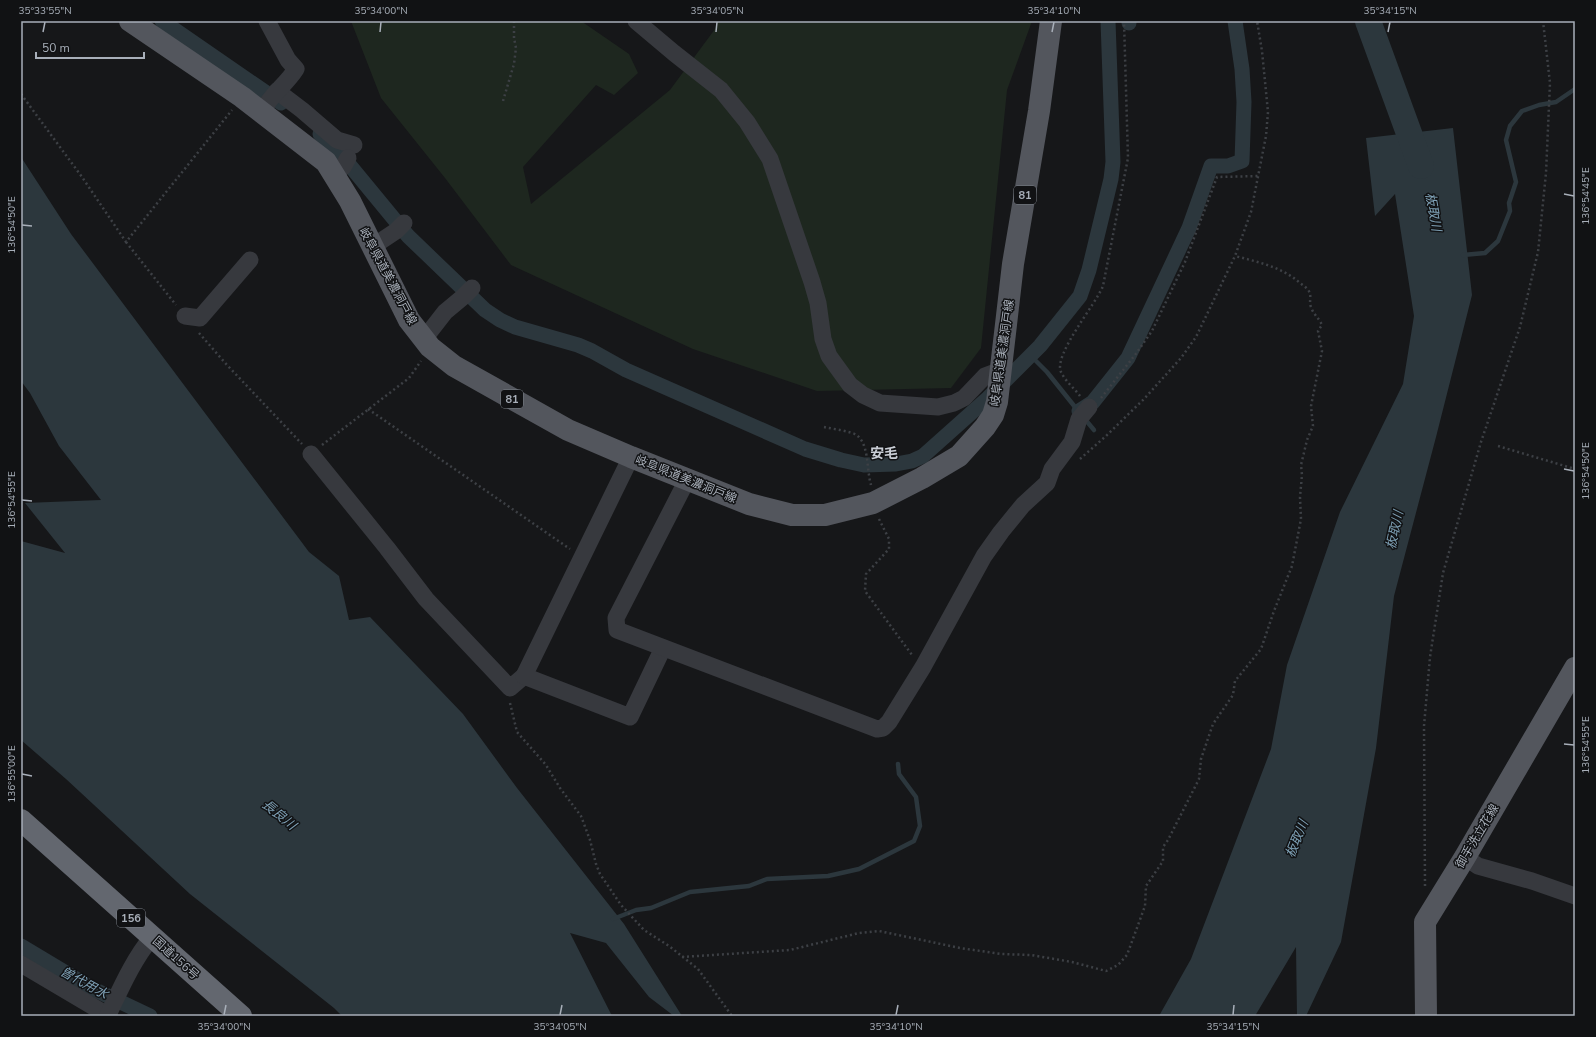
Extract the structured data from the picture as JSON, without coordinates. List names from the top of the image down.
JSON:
{
  "streets": {
    "highway": ["156", "国道156号"],
    "main road": ["81", "岐阜県道美濃洞戸線", "御手洗立花線"]
  },
  "districts": ["安毛"],
  "water": ["板取川", "長良川", "曽代用水"],
  "scale_bar": "50 m",
  "coordinates": [
    "35°33'55\"N",
    "35°34'00\"N",
    "35°34'05\"N",
    "35°34'10\"N",
    "35°34'15\"N",
    "136°54'45\"E",
    "136°54'50\"E",
    "136°54'55\"E",
    "136°55'00\"E"
  ]
}
